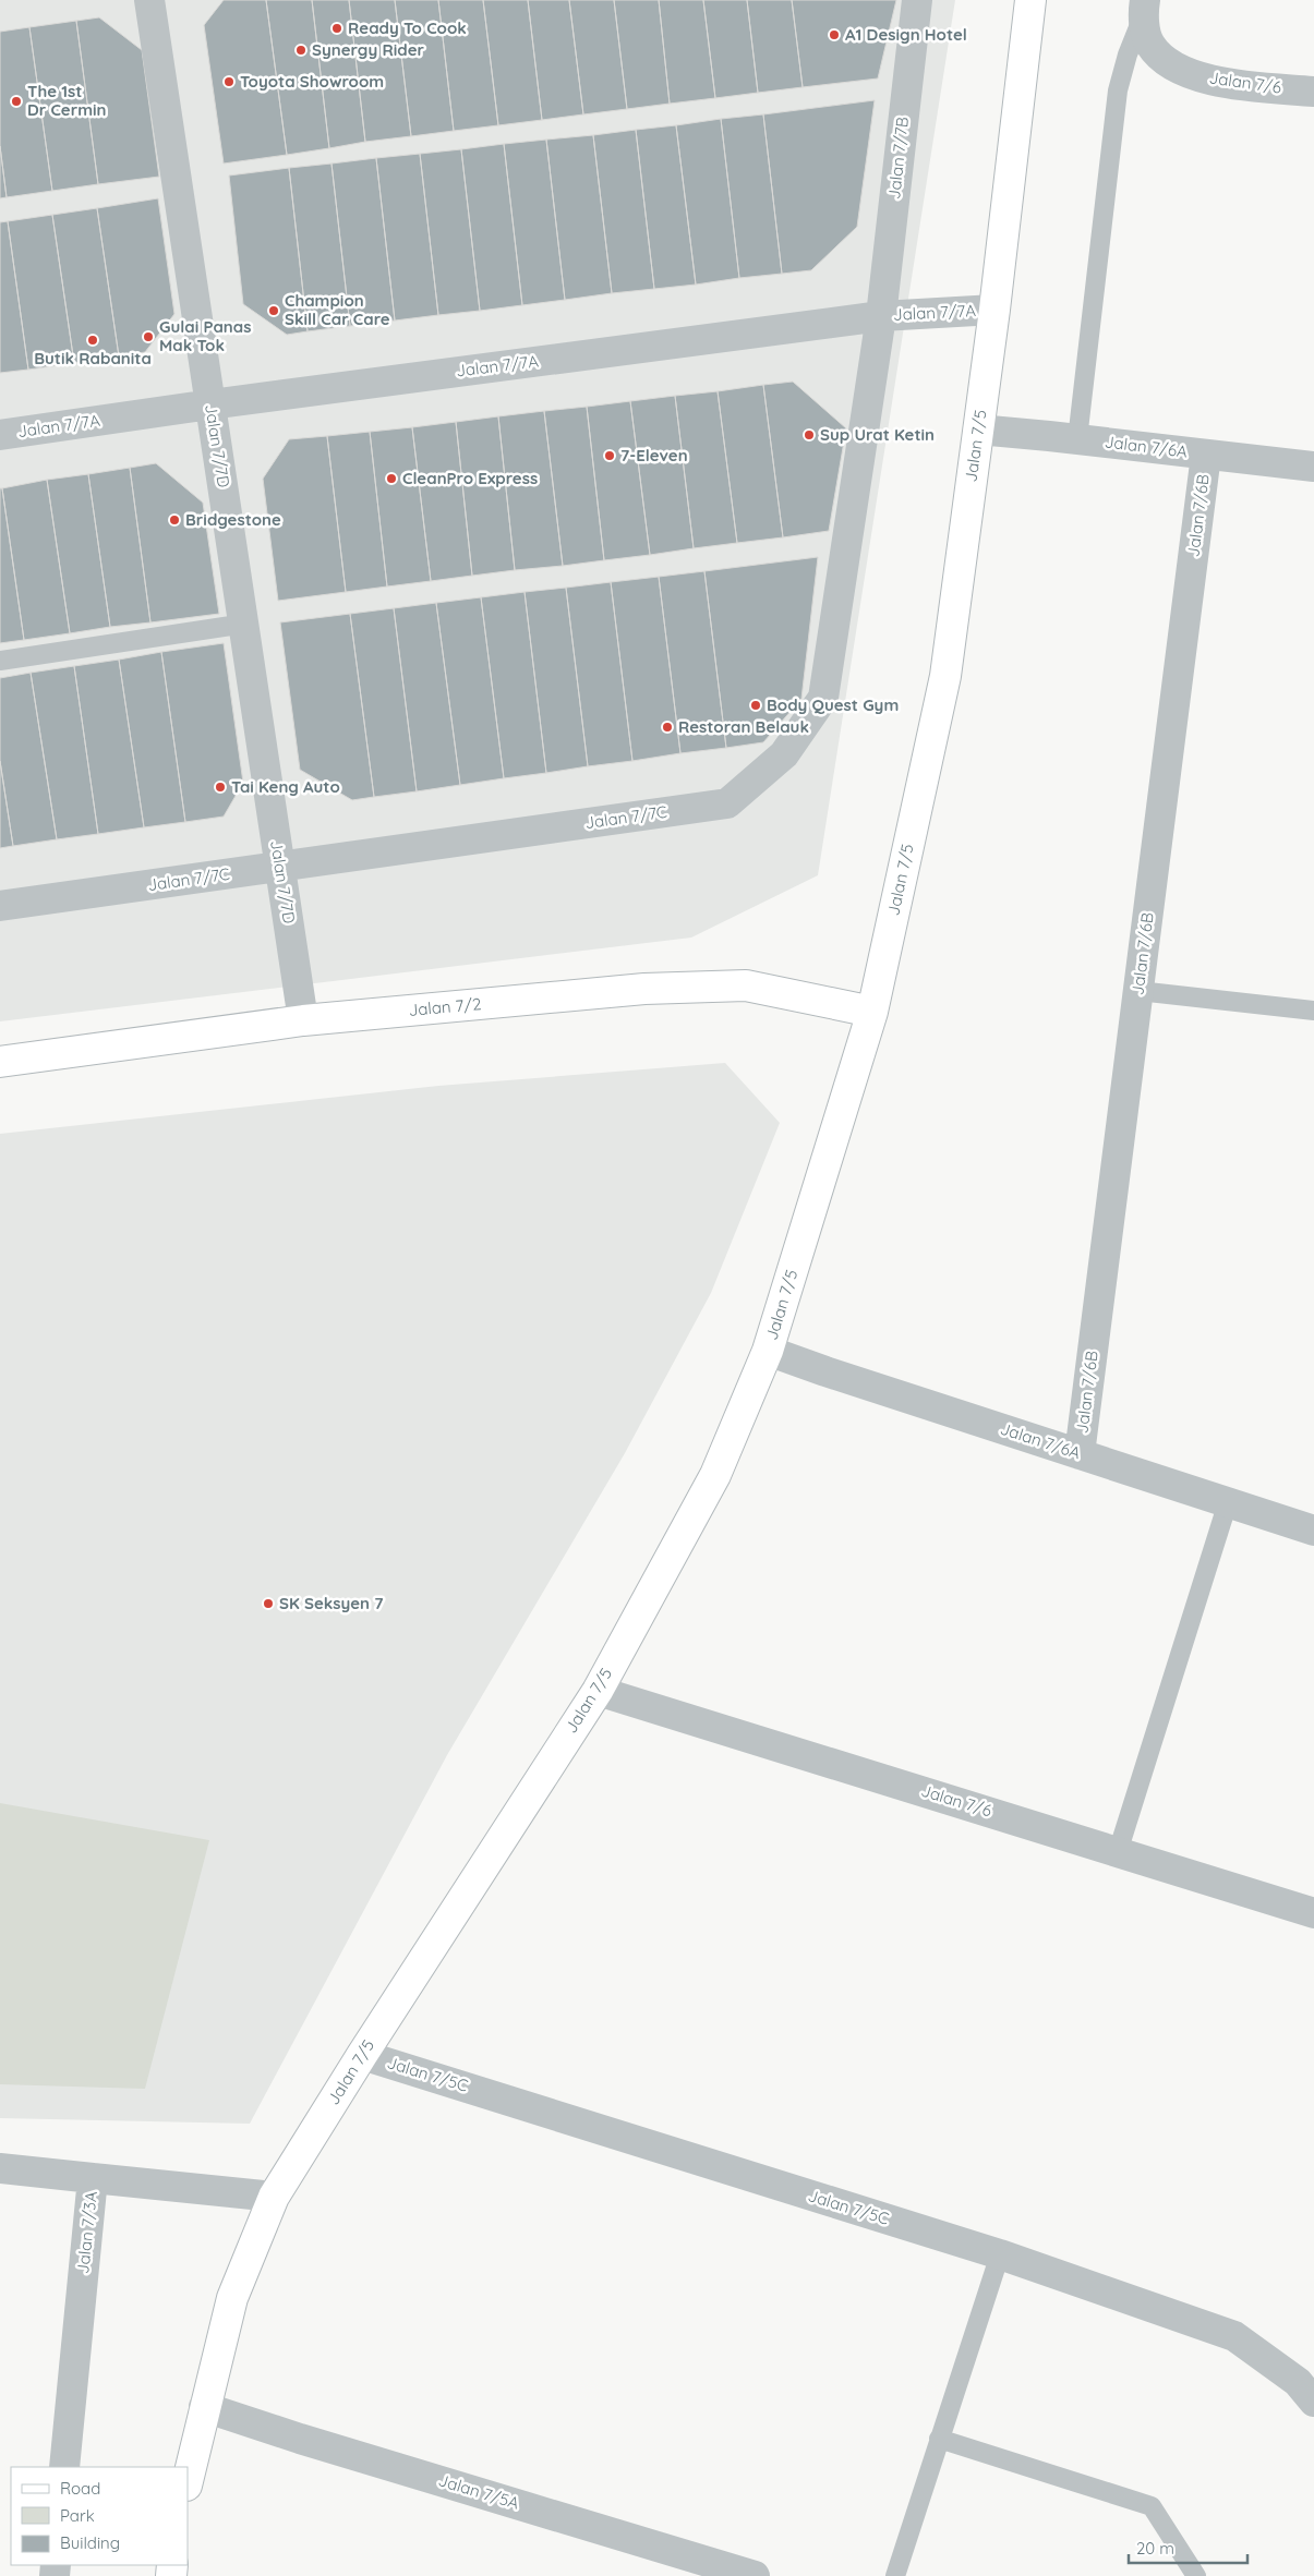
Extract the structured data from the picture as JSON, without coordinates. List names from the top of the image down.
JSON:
{
  "streets": {
    "street": [
      "Jalan 7/6",
      "Jalan 7/7B",
      "Jalan 7/7A",
      "Jalan 7/7D",
      "Jalan 7/5",
      "Jalan 7/6A",
      "Jalan 7/6B",
      "Jalan 7/7C",
      "Jalan 7/2",
      "Jalan 7/5C",
      "Jalan 7/3A",
      "Jalan 7/5A"
    ]
  },
  "crossings": [
    ["Jalan 7/6", "Jalan 7/5"],
    ["Jalan 7/7B", "Jalan 7/7A"],
    ["Jalan 7/7B", "Jalan 7/7C"],
    ["Jalan 7/7A", "Jalan 7/7D"],
    ["Jalan 7/7A", "Jalan 7/5"],
    ["Jalan 7/7A", "Jalan 7/7C"],
    ["Jalan 7/7D", "Jalan 7/7C"],
    ["Jalan 7/7D", "Jalan 7/2"],
    ["Jalan 7/5", "Jalan 7/6A"],
    ["Jalan 7/5", "Jalan 7/2"],
    ["Jalan 7/5", "Jalan 7/5C"],
    ["Jalan 7/5", "Jalan 7/3A"],
    ["Jalan 7/5", "Jalan 7/5A"],
    ["Jalan 7/6A", "Jalan 7/6B"]
  ],
  "places": [
    "Ready To Cook",
    "A1 Design Hotel",
    "Synergy Rider",
    "Toyota Showroom",
    "The 1st Dr Cermin",
    "Champion Skill Car Care",
    "Gulai Panas Mak Tok",
    "Butik Rabanita",
    "Sup Urat Ketin",
    "7-Eleven",
    "CleanPro Express",
    "Bridgestone",
    "Body Quest Gym",
    "Restoran Belauk",
    "Tai Keng Auto",
    "SK Seksyen 7"
  ],
  "legend": ["Road", "Park", "Building"],
  "scale_bar": "20 m"
}
